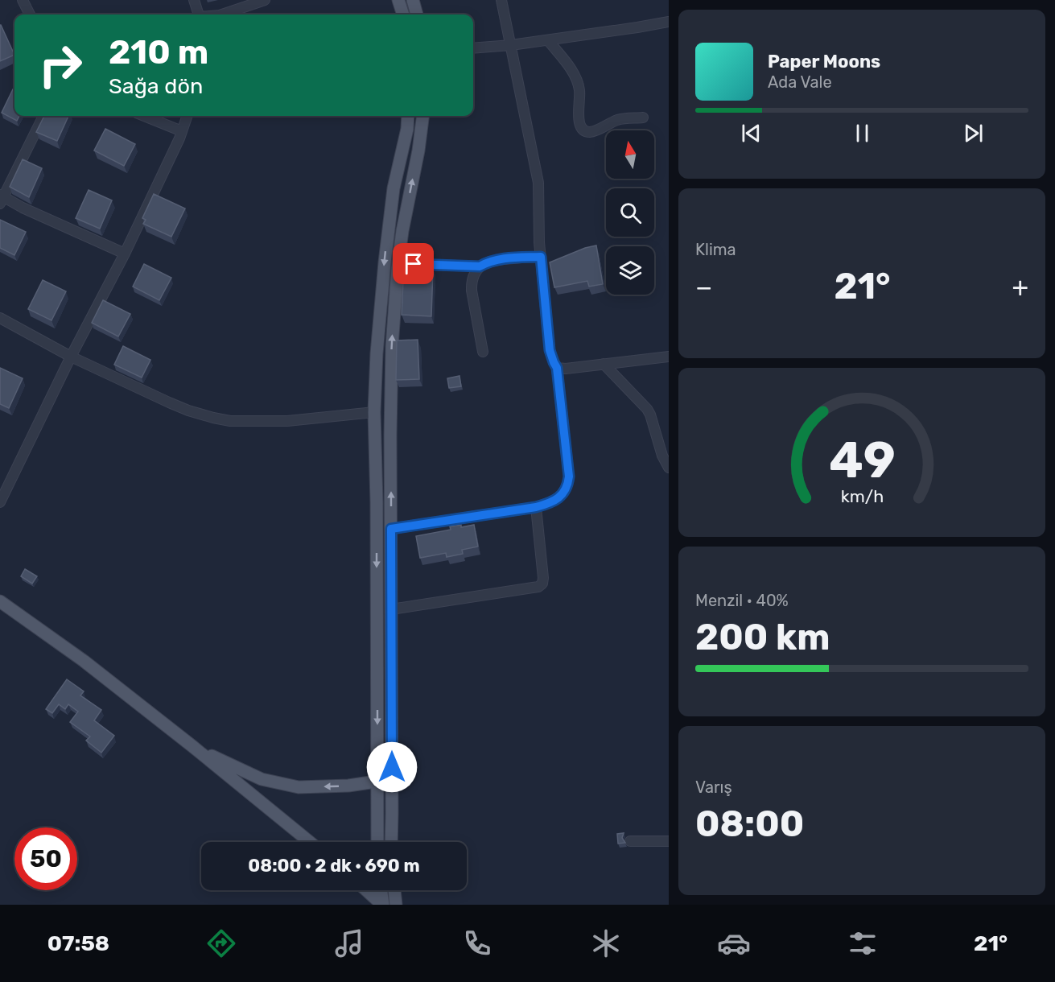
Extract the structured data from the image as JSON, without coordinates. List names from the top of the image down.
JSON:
{
  "north": "top",
  "page": {
    "turn": ["210 m", "Sağa dön"],
    "song": ["Paper Moons", "Ada Vale"],
    "tile": [
      "Klima",
      ["Menzil · 40%", "200 km"],
      ["Varış", "08:00"]
    ],
    "heat": ["−", "21°", "+"],
    "limit": "50",
    "trip": "08:00 · 2 dk · 690 m",
    "tabs": ["07:58", "21°"],
    "gauge": ["49", "km/h"]
  }
}
